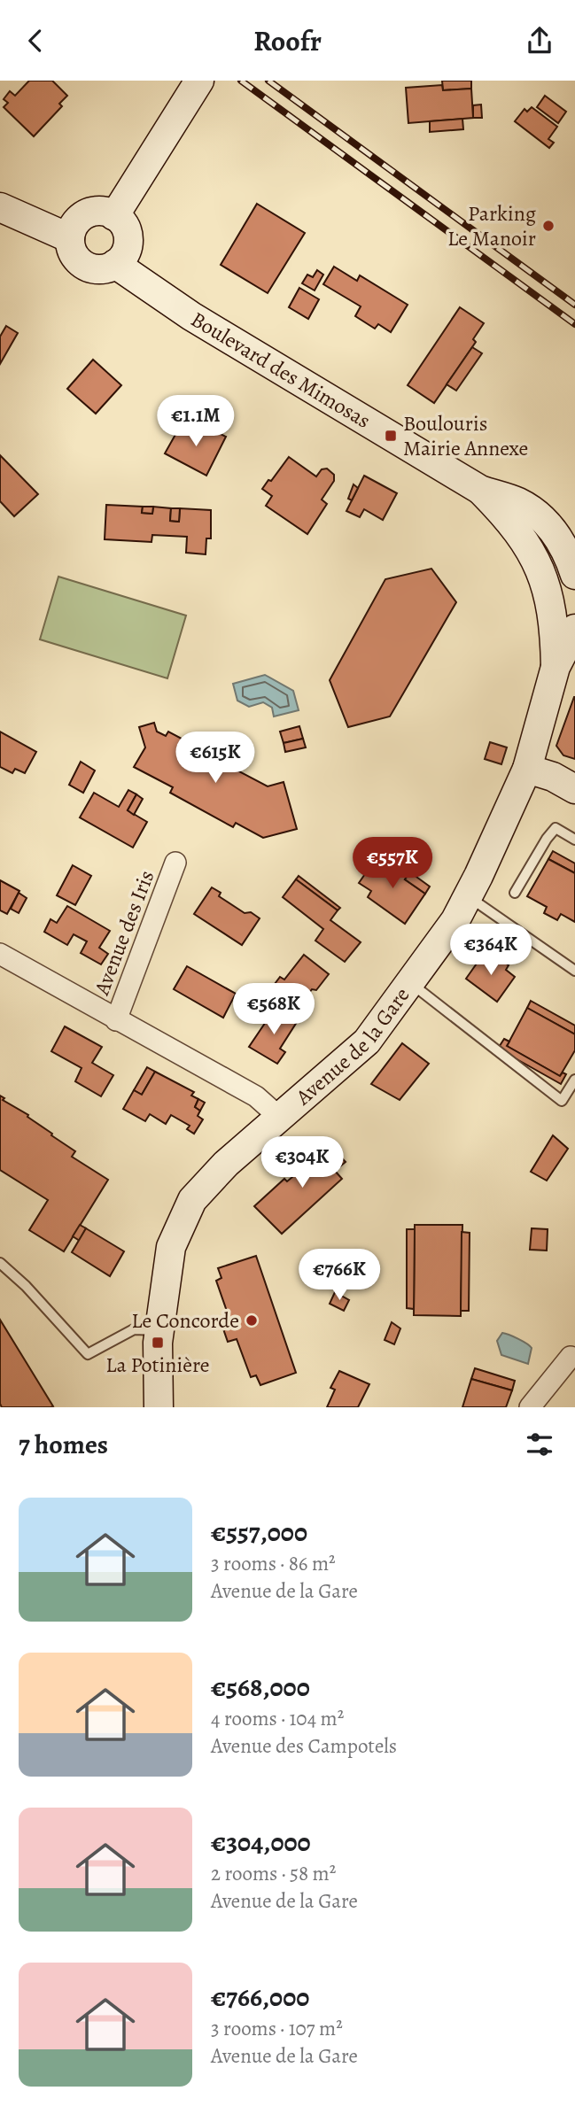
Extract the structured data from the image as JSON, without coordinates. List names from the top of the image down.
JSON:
{
  "streets": {
    "street": ["Boulevard des Mimosas", "Avenue des Iris", "Avenue de la Gare"]
  },
  "crossings": [
    ["Boulevard des Mimosas", "Avenue de la Gare"]
  ],
  "places": {
    "other": ["Parking Le Manoir", "Le Concorde"],
    "transit": ["Boulouris Mairie Annexe", "La Potinière"]
  },
  "page": {
    "header": "Roofr",
    "price": [
      "€1.1M",
      "€615K",
      "€557K",
      "€364K",
      "€568K",
      "€304K",
      "€766K"
    ],
    "heading": "7 homes",
    "list": [
      {
        "name": "€557,000",
        "note": "3 rooms · 86 m² · Avenue de la Gare"
      },
      {
        "name": "€568,000",
        "note": "4 rooms · 104 m² · Avenue des Campotels"
      },
      {
        "name": "€304,000",
        "note": "2 rooms · 58 m² · Avenue de la Gare"
      },
      {
        "name": "€766,000",
        "note": "3 rooms · 107 m² · Avenue de la Gare"
      }
    ]
  }
}
